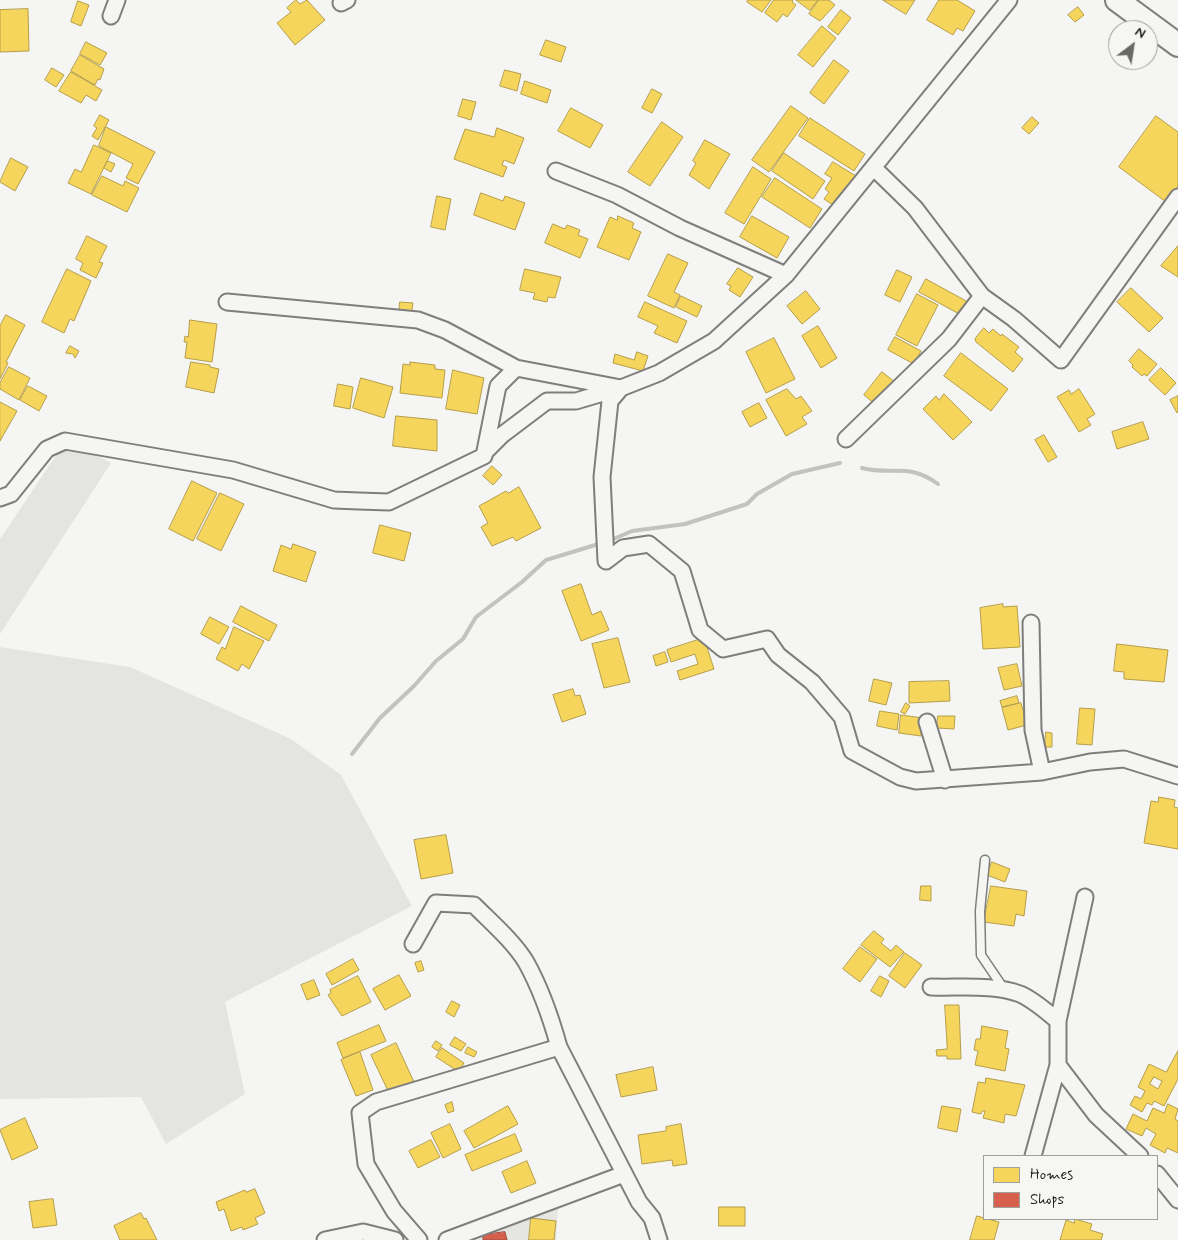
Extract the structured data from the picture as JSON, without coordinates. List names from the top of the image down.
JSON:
{
  "legend": ["Homes", "Shops"],
  "north": "top right"
}
